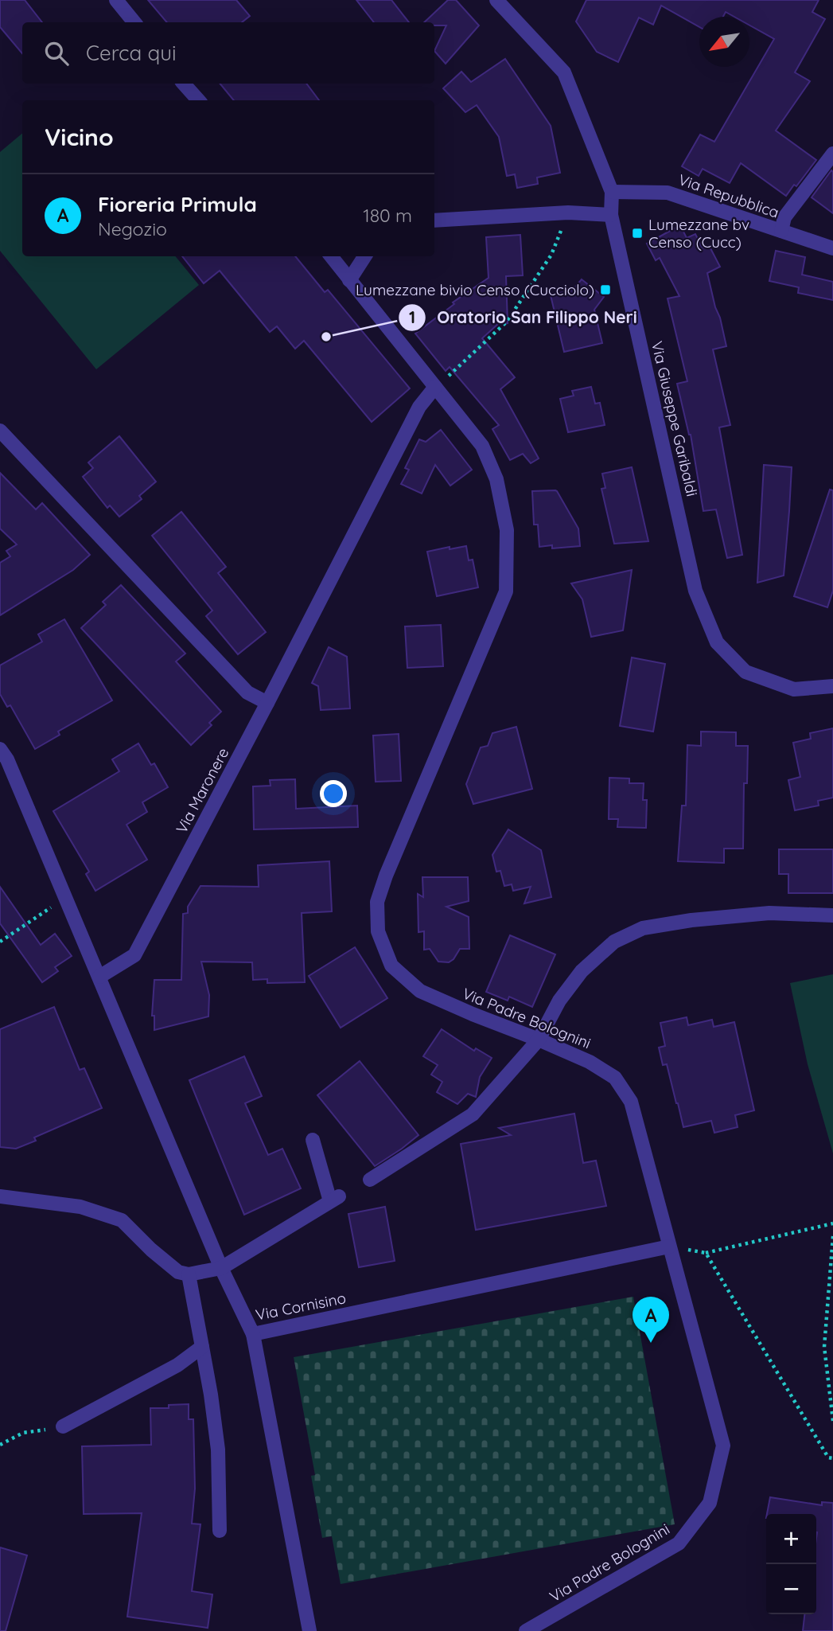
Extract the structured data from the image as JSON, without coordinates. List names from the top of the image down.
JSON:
{
  "streets": {
    "street": [
      "Via Repubblica",
      "Via Giuseppe Garibaldi",
      "Via Maronere",
      "Via Padre Bolognini",
      "Via Cornisino"
    ]
  },
  "crossings": [
    ["Via Repubblica", "Via Giuseppe Garibaldi"],
    ["Via Maronere", "Via Padre Bolognini"],
    ["Via Maronere", "Via Cornisino"],
    ["Via Padre Bolognini", "Via Cornisino"]
  ],
  "places": {
    "transit": ["Lumezzane bv Censo (Cucc)", "Lumezzane bivio Censo (Cucciolo)"],
    "other": ["Oratorio San Filippo Neri"]
  },
  "north": "bottom left",
  "page": {
    "search": "Cerca qui",
    "heading": "Vicino",
    "list": [
      {
        "mark": "A",
        "name": "Fioreria Primula",
        "note": "Negozio",
        "value": "180 m"
      }
    ],
    "pins": "A",
    "map_buttons": ["+", "−"]
  }
}
